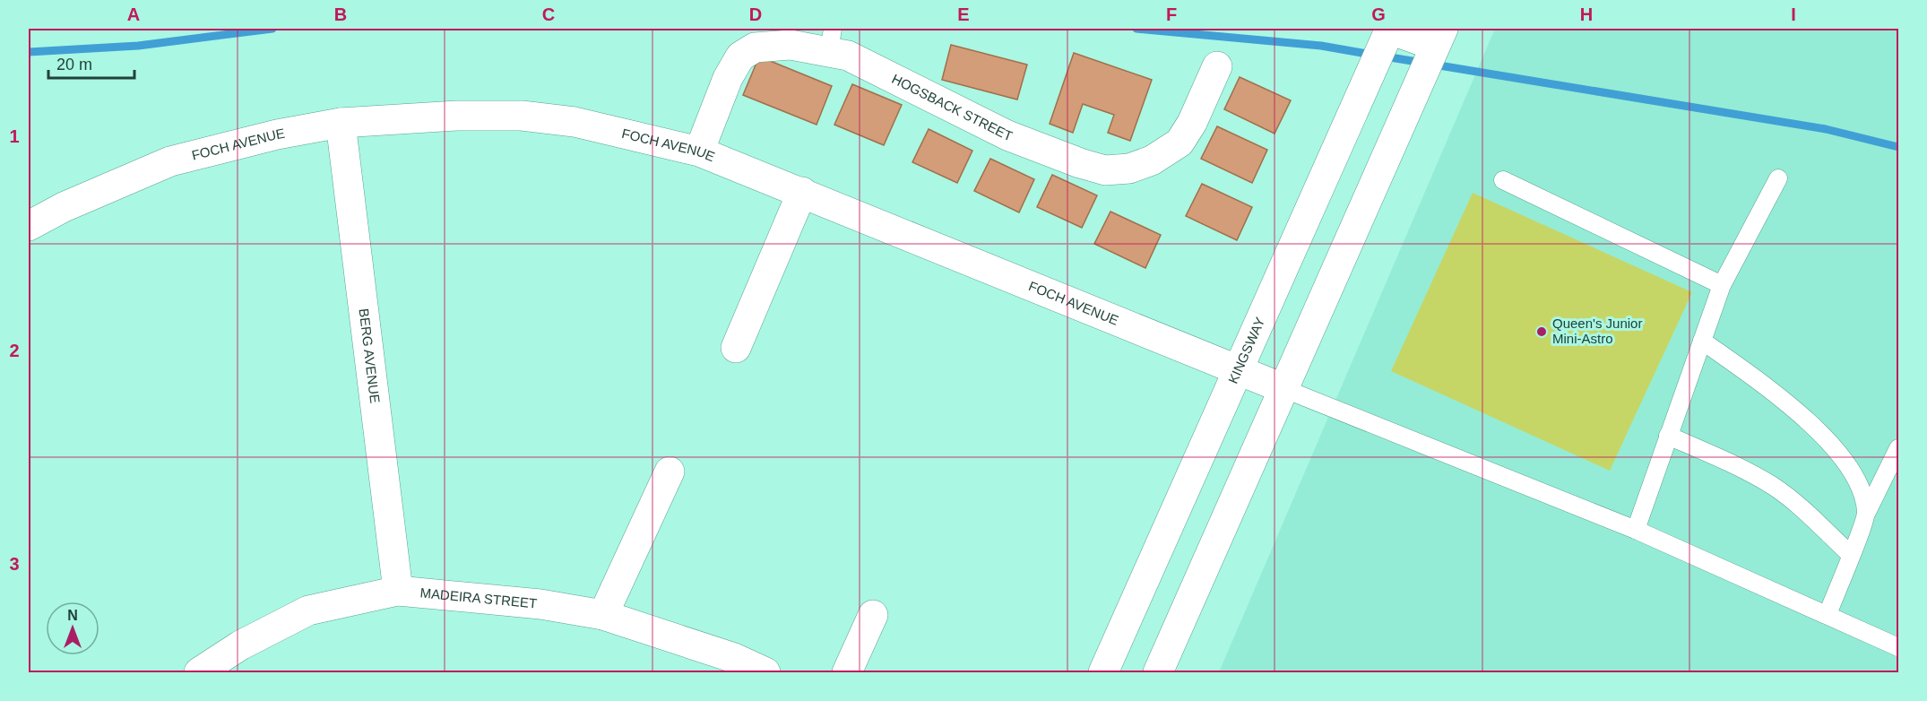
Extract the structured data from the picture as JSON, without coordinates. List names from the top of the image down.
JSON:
{
  "streets": {
    "street": [
      "HOGSBACK STREET",
      "FOCH AVENUE",
      "KINGSWAY",
      "BERG AVENUE",
      "MADEIRA STREET"
    ]
  },
  "crossings": [
    ["HOGSBACK STREET", "FOCH AVENUE"],
    ["FOCH AVENUE", "KINGSWAY"],
    ["FOCH AVENUE", "BERG AVENUE"],
    ["BERG AVENUE", "MADEIRA STREET"]
  ],
  "places": ["Queen's Junior Mini-Astro"],
  "scale_bar": "20 m",
  "north": "top",
  "grid": {
    "columns": [
      "A",
      "B",
      "C",
      "D",
      "E",
      "F",
      "G",
      "H",
      "I"
    ],
    "rows": ["1", "2", "3"]
  }
}
